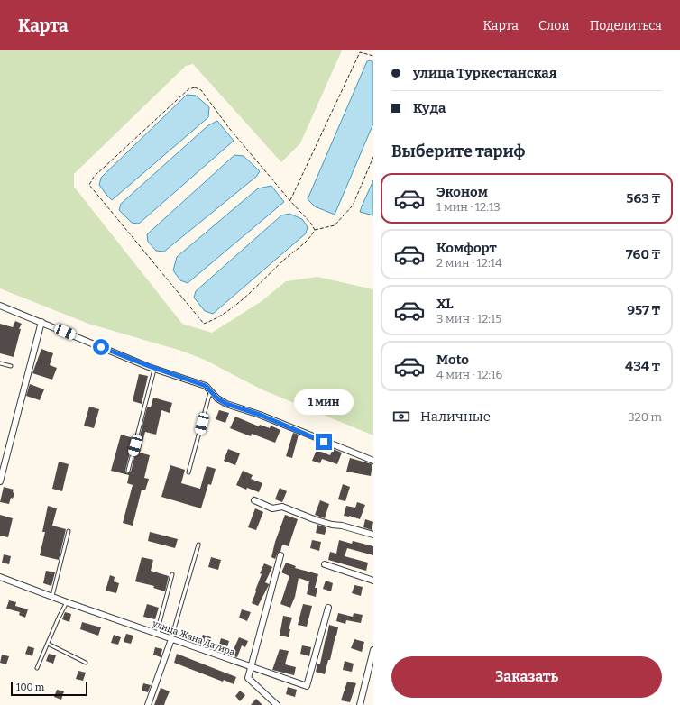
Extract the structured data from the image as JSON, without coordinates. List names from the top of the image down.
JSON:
{
  "streets": {
    "street": ["улица Жана Дауира"]
  },
  "scale_bar": "100 m",
  "page": {
    "header": "Карта",
    "nav": ["Карта", "Слои", "Поделиться"],
    "banner": ["улица Туркестанская", "Куда"],
    "heading": "Выберите тариф",
    "list": [
      {
        "name": "Эконом",
        "note": "1 мин · 12:13",
        "value": "563 ₸"
      },
      {
        "name": "Комфорт",
        "note": "2 мин · 12:14",
        "value": "760 ₸"
      },
      {
        "name": "XL",
        "note": "3 мин · 12:15",
        "value": "957 ₸"
      },
      {
        "name": "Moto",
        "note": "4 мин · 12:16",
        "value": "434 ₸"
      }
    ],
    "bubble": "1 мин",
    "pay": ["Наличные", "320 m"],
    "buttons": "Заказать",
    "scale": "100 m"
  }
}
